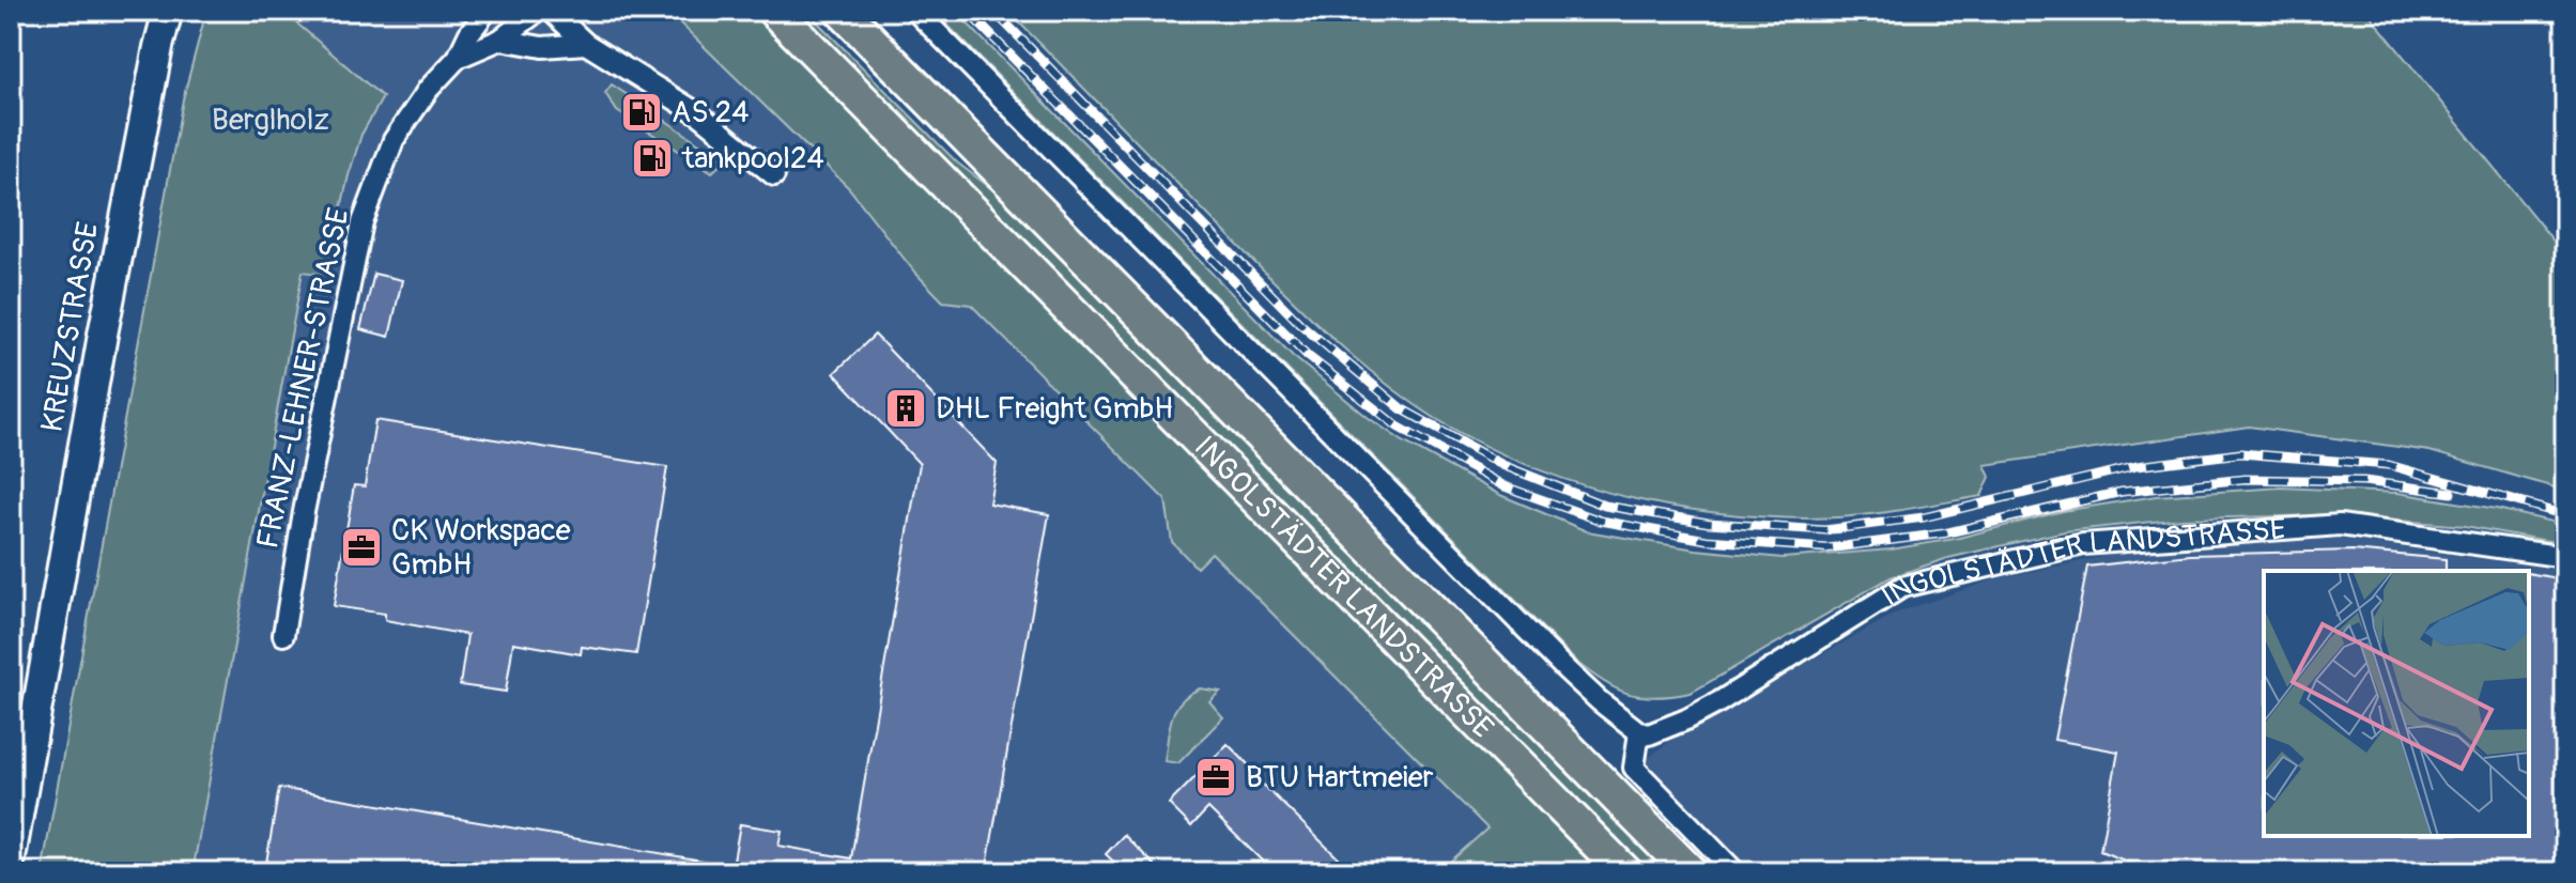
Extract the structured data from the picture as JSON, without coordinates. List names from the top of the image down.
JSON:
{
  "streets": {
    "main road": ["KREUZSTRASSE", "INGOLSTÄDTER LANDSTRASSE"],
    "street": ["FRANZ-LEHNER-STRASSE"]
  },
  "parks": ["Berglholz"],
  "places": {
    "fuel station": ["AS 24", "tankpool24"],
    "building": ["DHL Freight GmbH"],
    "office": ["CK Workspace GmbH", "BTU Hartmeier"]
  }
}
